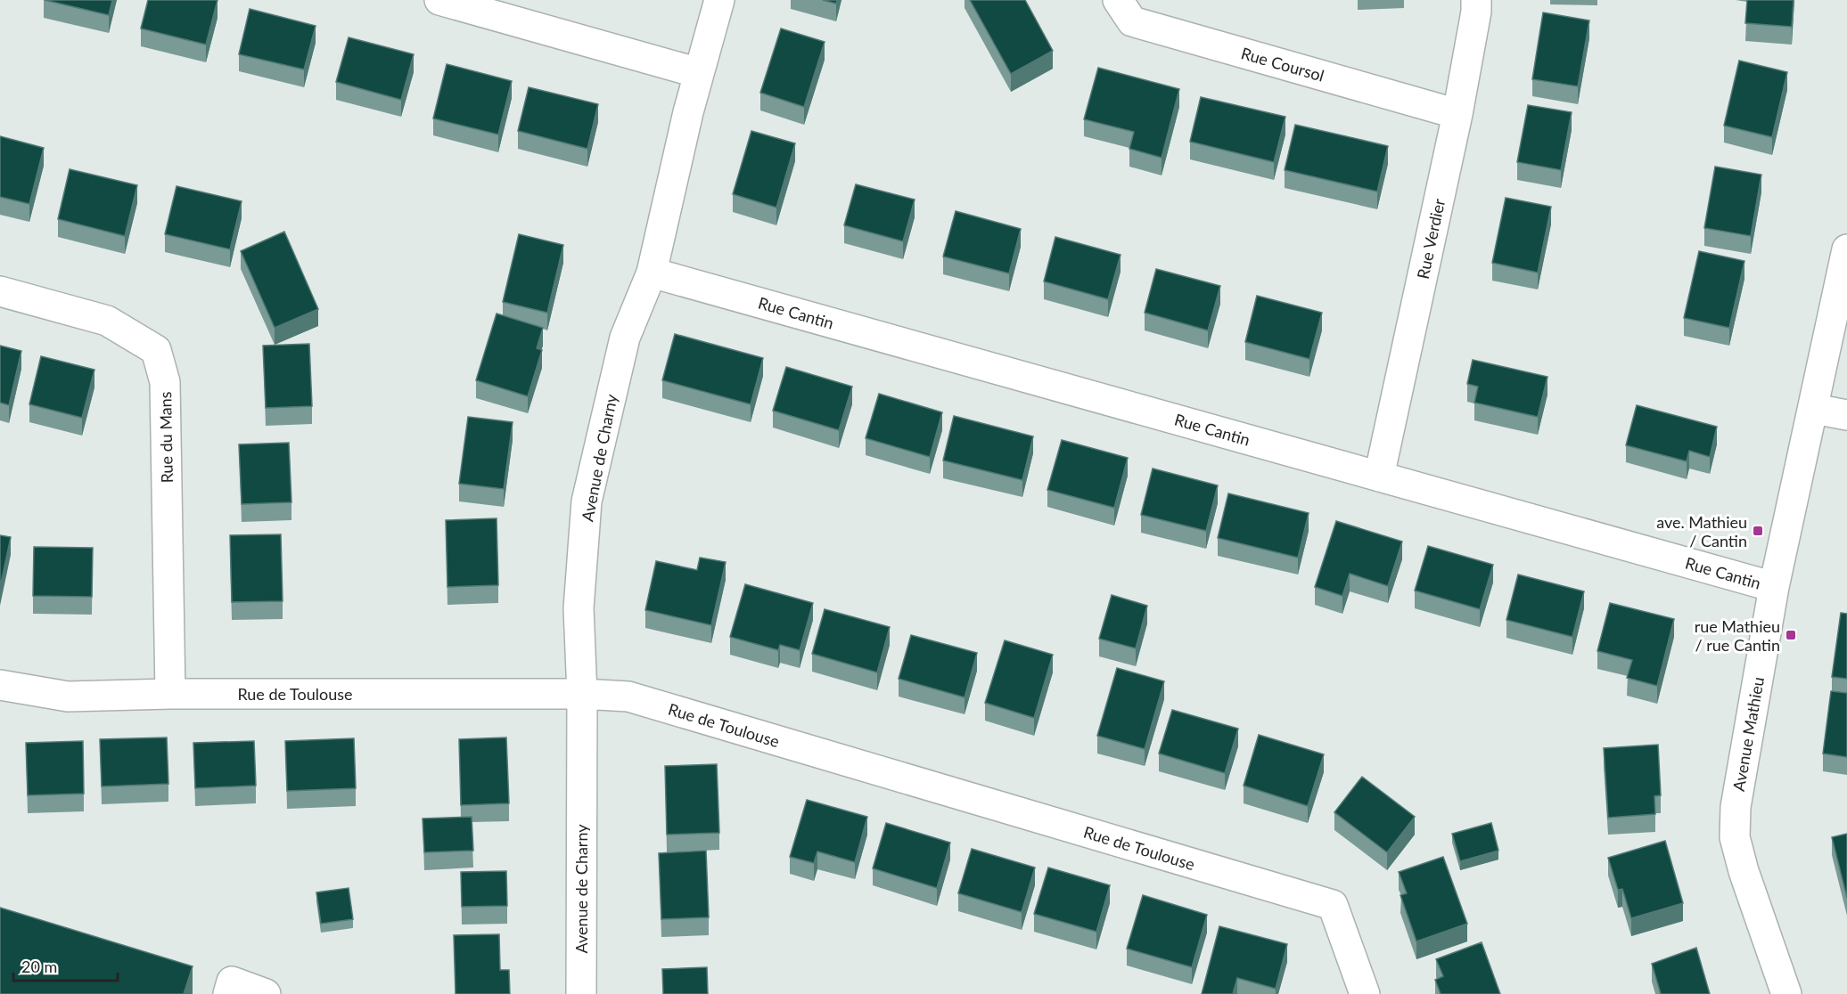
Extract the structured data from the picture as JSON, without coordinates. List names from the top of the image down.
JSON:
{
  "streets": {
    "street": [
      "Rue Coursol",
      "Rue Verdier",
      "Rue Cantin",
      "Rue du Mans",
      "Avenue de Charny",
      "Rue de Toulouse",
      "Avenue Mathieu"
    ]
  },
  "crossings": [
    ["Rue Coursol", "Rue Verdier"],
    ["Rue Verdier", "Rue Cantin"],
    ["Rue Cantin", "Avenue de Charny"],
    ["Rue Cantin", "Avenue Mathieu"],
    ["Rue du Mans", "Rue de Toulouse"],
    ["Avenue de Charny", "Rue de Toulouse"]
  ],
  "places": {
    "transit": ["ave. Mathieu / Cantin", "rue Mathieu / rue Cantin"]
  },
  "scale_bar": "20 m"
}
